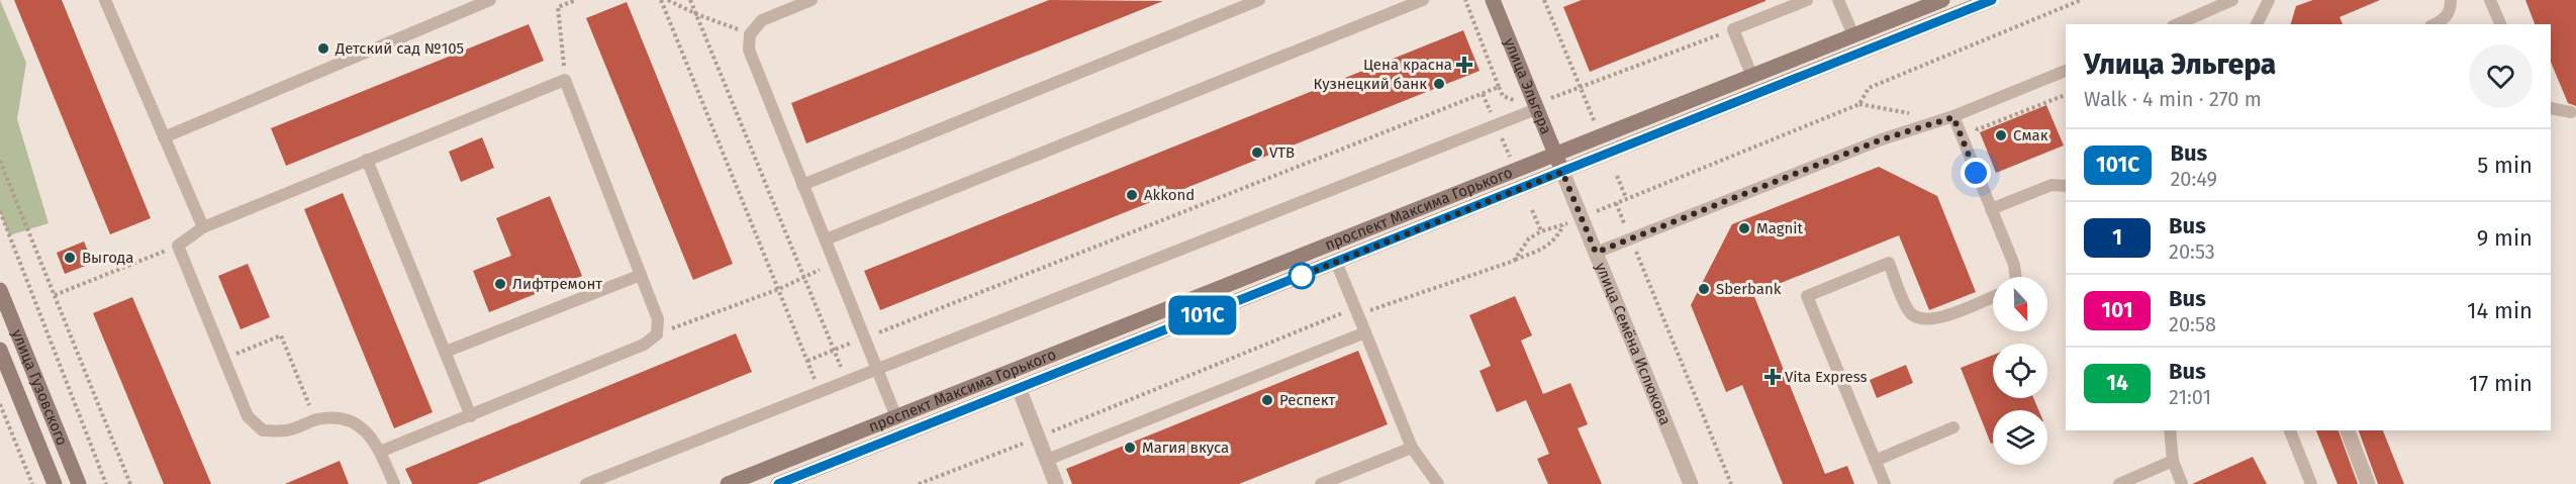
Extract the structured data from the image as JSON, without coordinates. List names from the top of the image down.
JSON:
{
  "streets": {
    "main road": ["улица Эльгера", "проспект Максима Горького", "улица Гузовского"],
    "street": ["улица Семёна Ислюкова"]
  },
  "crossings": [
    ["улица Эльгера", "проспект Максима Горького"],
    ["улица Эльгера", "улица Семёна Ислюкова"],
    ["проспект Максима Горького", "улица Семёна Ислюкова"]
  ],
  "places": {
    "other": [
      "Детский сад №105",
      "Кузнецкий банк",
      "Смак",
      "VTB",
      "Akkond",
      "Magnit",
      "Выгода",
      "Лифтремонт",
      "Sberbank",
      "Респект",
      "Магия вкуса"
    ],
    "health": ["Цена красна", "Vita Express"]
  },
  "lines": ["bus line 101С"],
  "north": "bottom",
  "page": {
    "on_map": "101С",
    "heading": ["Улица Эльгера", "Walk · 4 min · 270 m"],
    "list": [
      {
        "mark": "101С",
        "name": "Bus",
        "note": "20:49",
        "value": "5 min"
      },
      {
        "mark": "1",
        "name": "Bus",
        "note": "20:53",
        "value": "9 min"
      },
      {
        "mark": "101",
        "name": "Bus",
        "note": "20:58",
        "value": "14 min"
      },
      {
        "mark": "14",
        "name": "Bus",
        "note": "21:01",
        "value": "17 min"
      }
    ]
  }
}
